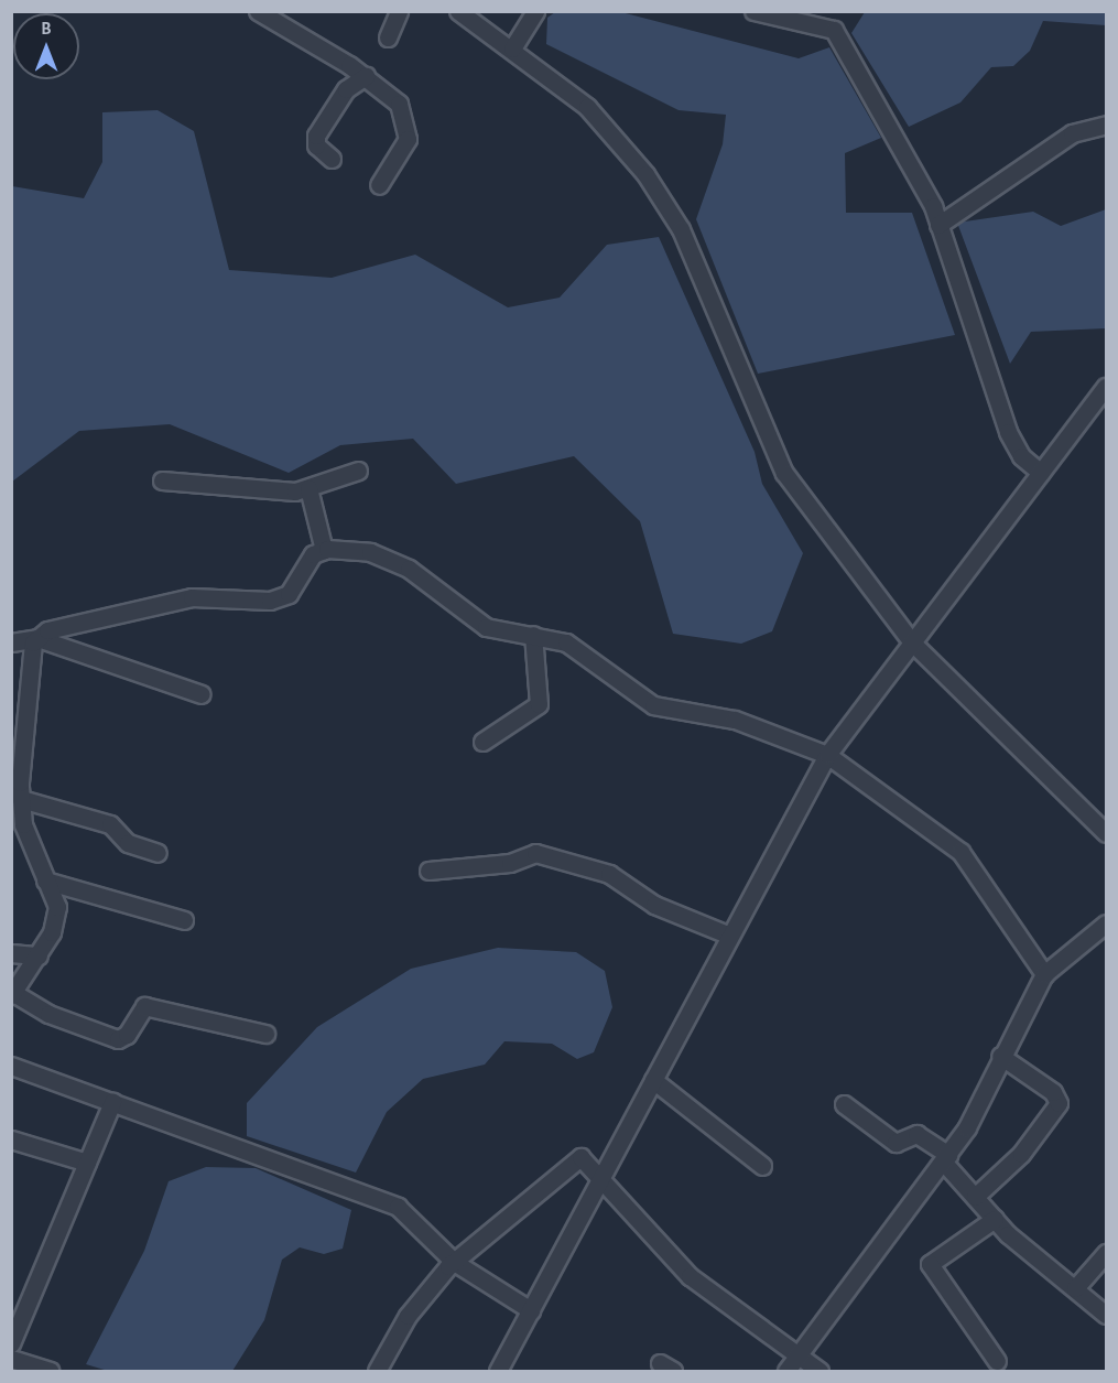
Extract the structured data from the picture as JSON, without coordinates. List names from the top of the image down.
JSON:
{
  "north": "top"
}
